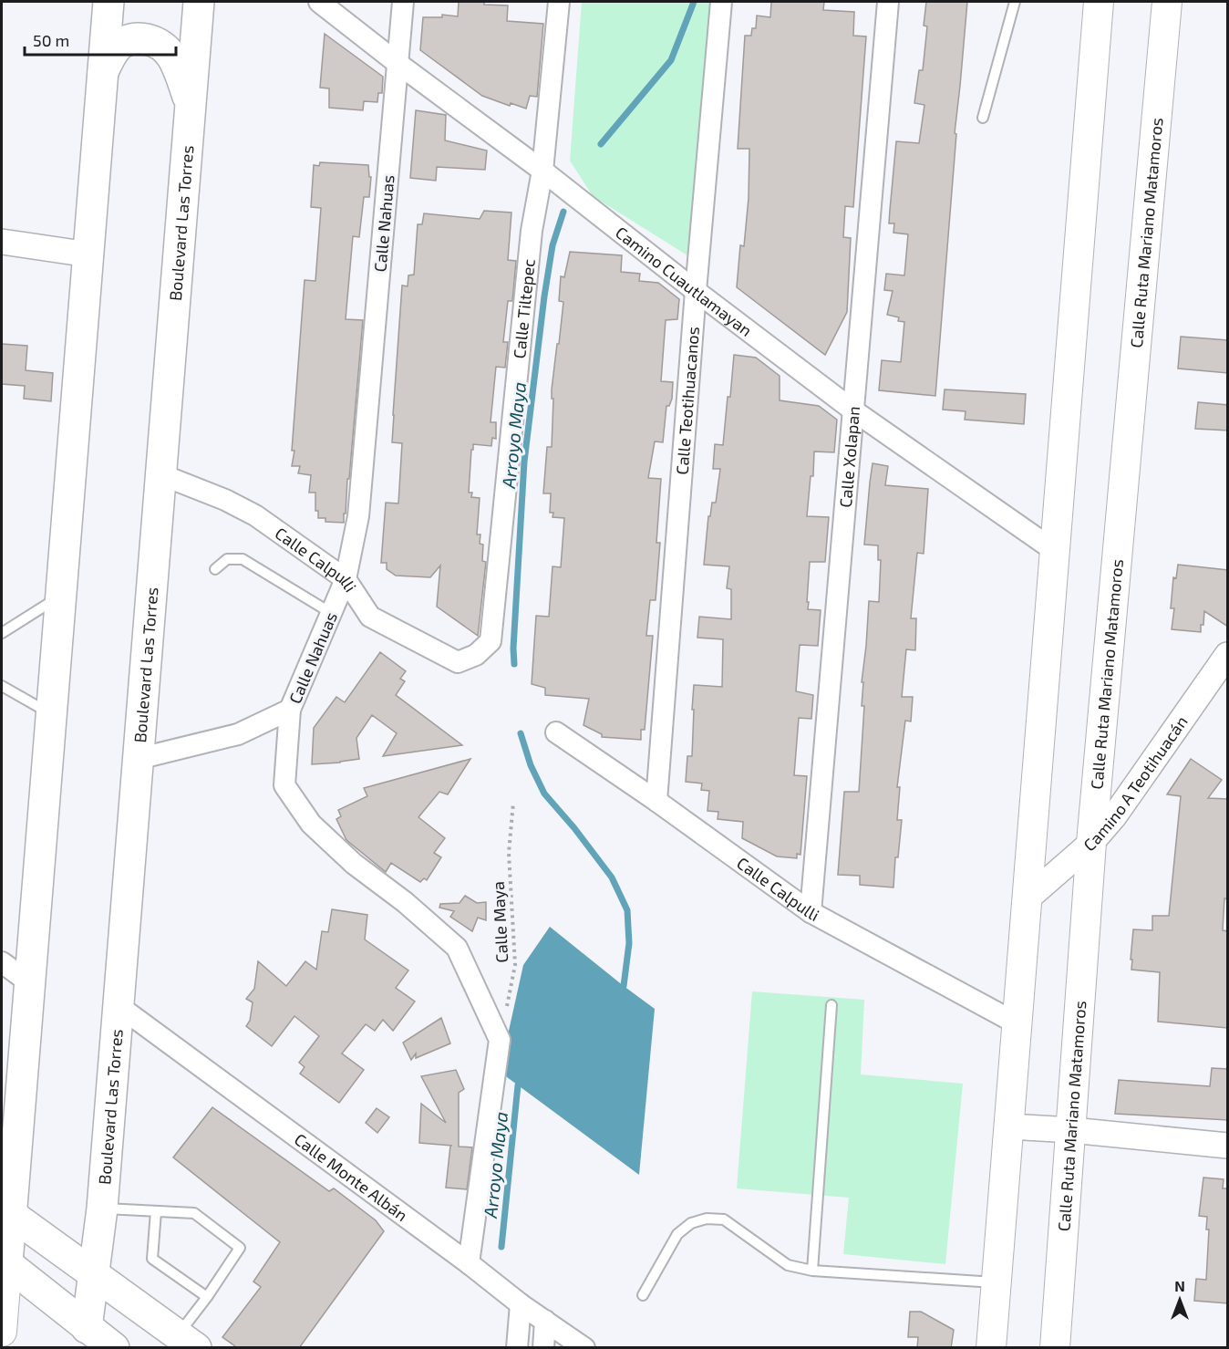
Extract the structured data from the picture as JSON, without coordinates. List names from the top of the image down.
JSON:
{
  "streets": {
    "main road": ["Boulevard Las Torres", "Calle Ruta Mariano Matamoros"],
    "street": [
      "Calle Nahuas",
      "Camino Cuautlamayan",
      "Calle Tiltepec",
      "Calle Teotihuacanos",
      "Calle Xolapan",
      "Calle Calpulli",
      "Camino A Teotihuacán",
      "Calle Monte Albán"
    ],
    "path": ["Calle Maya"]
  },
  "crossings": [
    ["Boulevard Las Torres", "Calle Calpulli"],
    ["Boulevard Las Torres", "Calle Monte Albán"],
    ["Calle Nahuas", "Camino Cuautlamayan"],
    ["Calle Nahuas", "Calle Calpulli"],
    ["Calle Nahuas", "Calle Maya"],
    ["Calle Ruta Mariano Matamoros", "Camino A Teotihuacán"],
    ["Camino Cuautlamayan", "Calle Tiltepec"],
    ["Camino Cuautlamayan", "Calle Teotihuacanos"],
    ["Camino Cuautlamayan", "Calle Xolapan"],
    ["Calle Tiltepec", "Calle Calpulli"],
    ["Calle Teotihuacanos", "Calle Calpulli"],
    ["Calle Xolapan", "Calle Calpulli"]
  ],
  "water": ["Arroyo Maya"],
  "scale_bar": "50 m",
  "north": "top"
}
